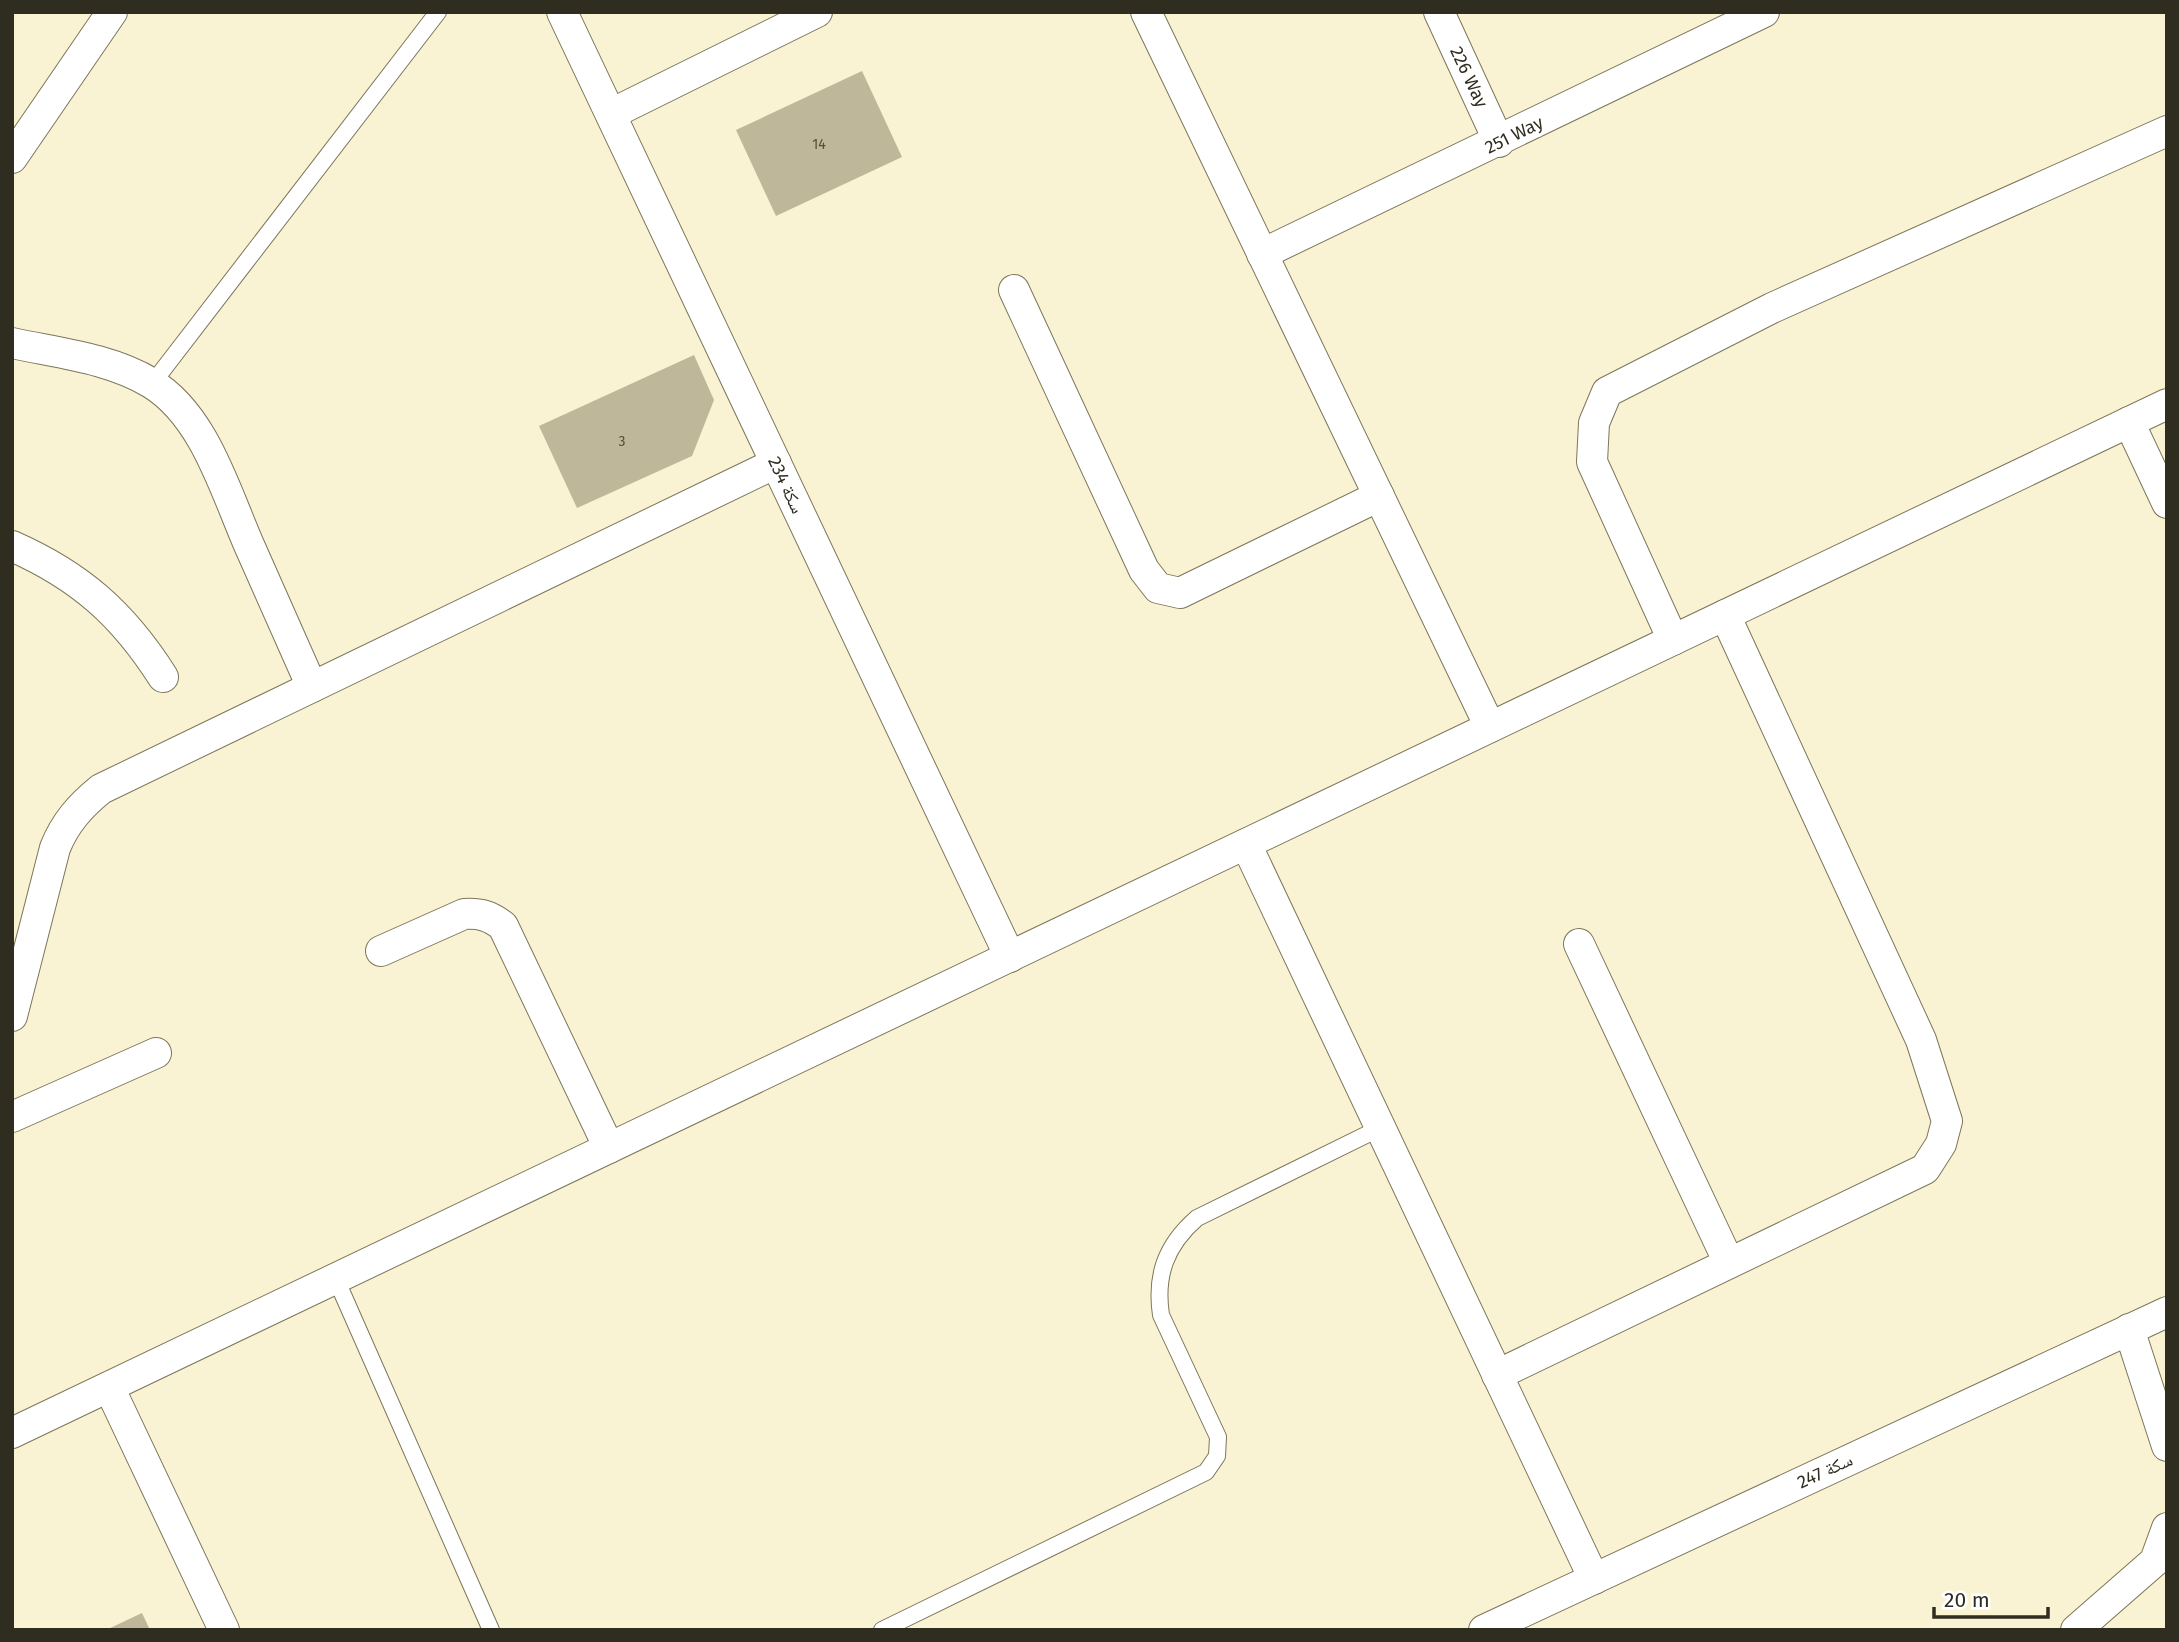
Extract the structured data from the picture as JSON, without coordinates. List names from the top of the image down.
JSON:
{
  "streets": {
    "street": [
      "226 Way",
      "251 Way",
      "سكة 234",
      "سكة 247"
    ]
  },
  "crossings": [
    ["226 Way", "251 Way"]
  ],
  "house_numbers": ["14", "3"],
  "scale_bar": "20 m"
}
